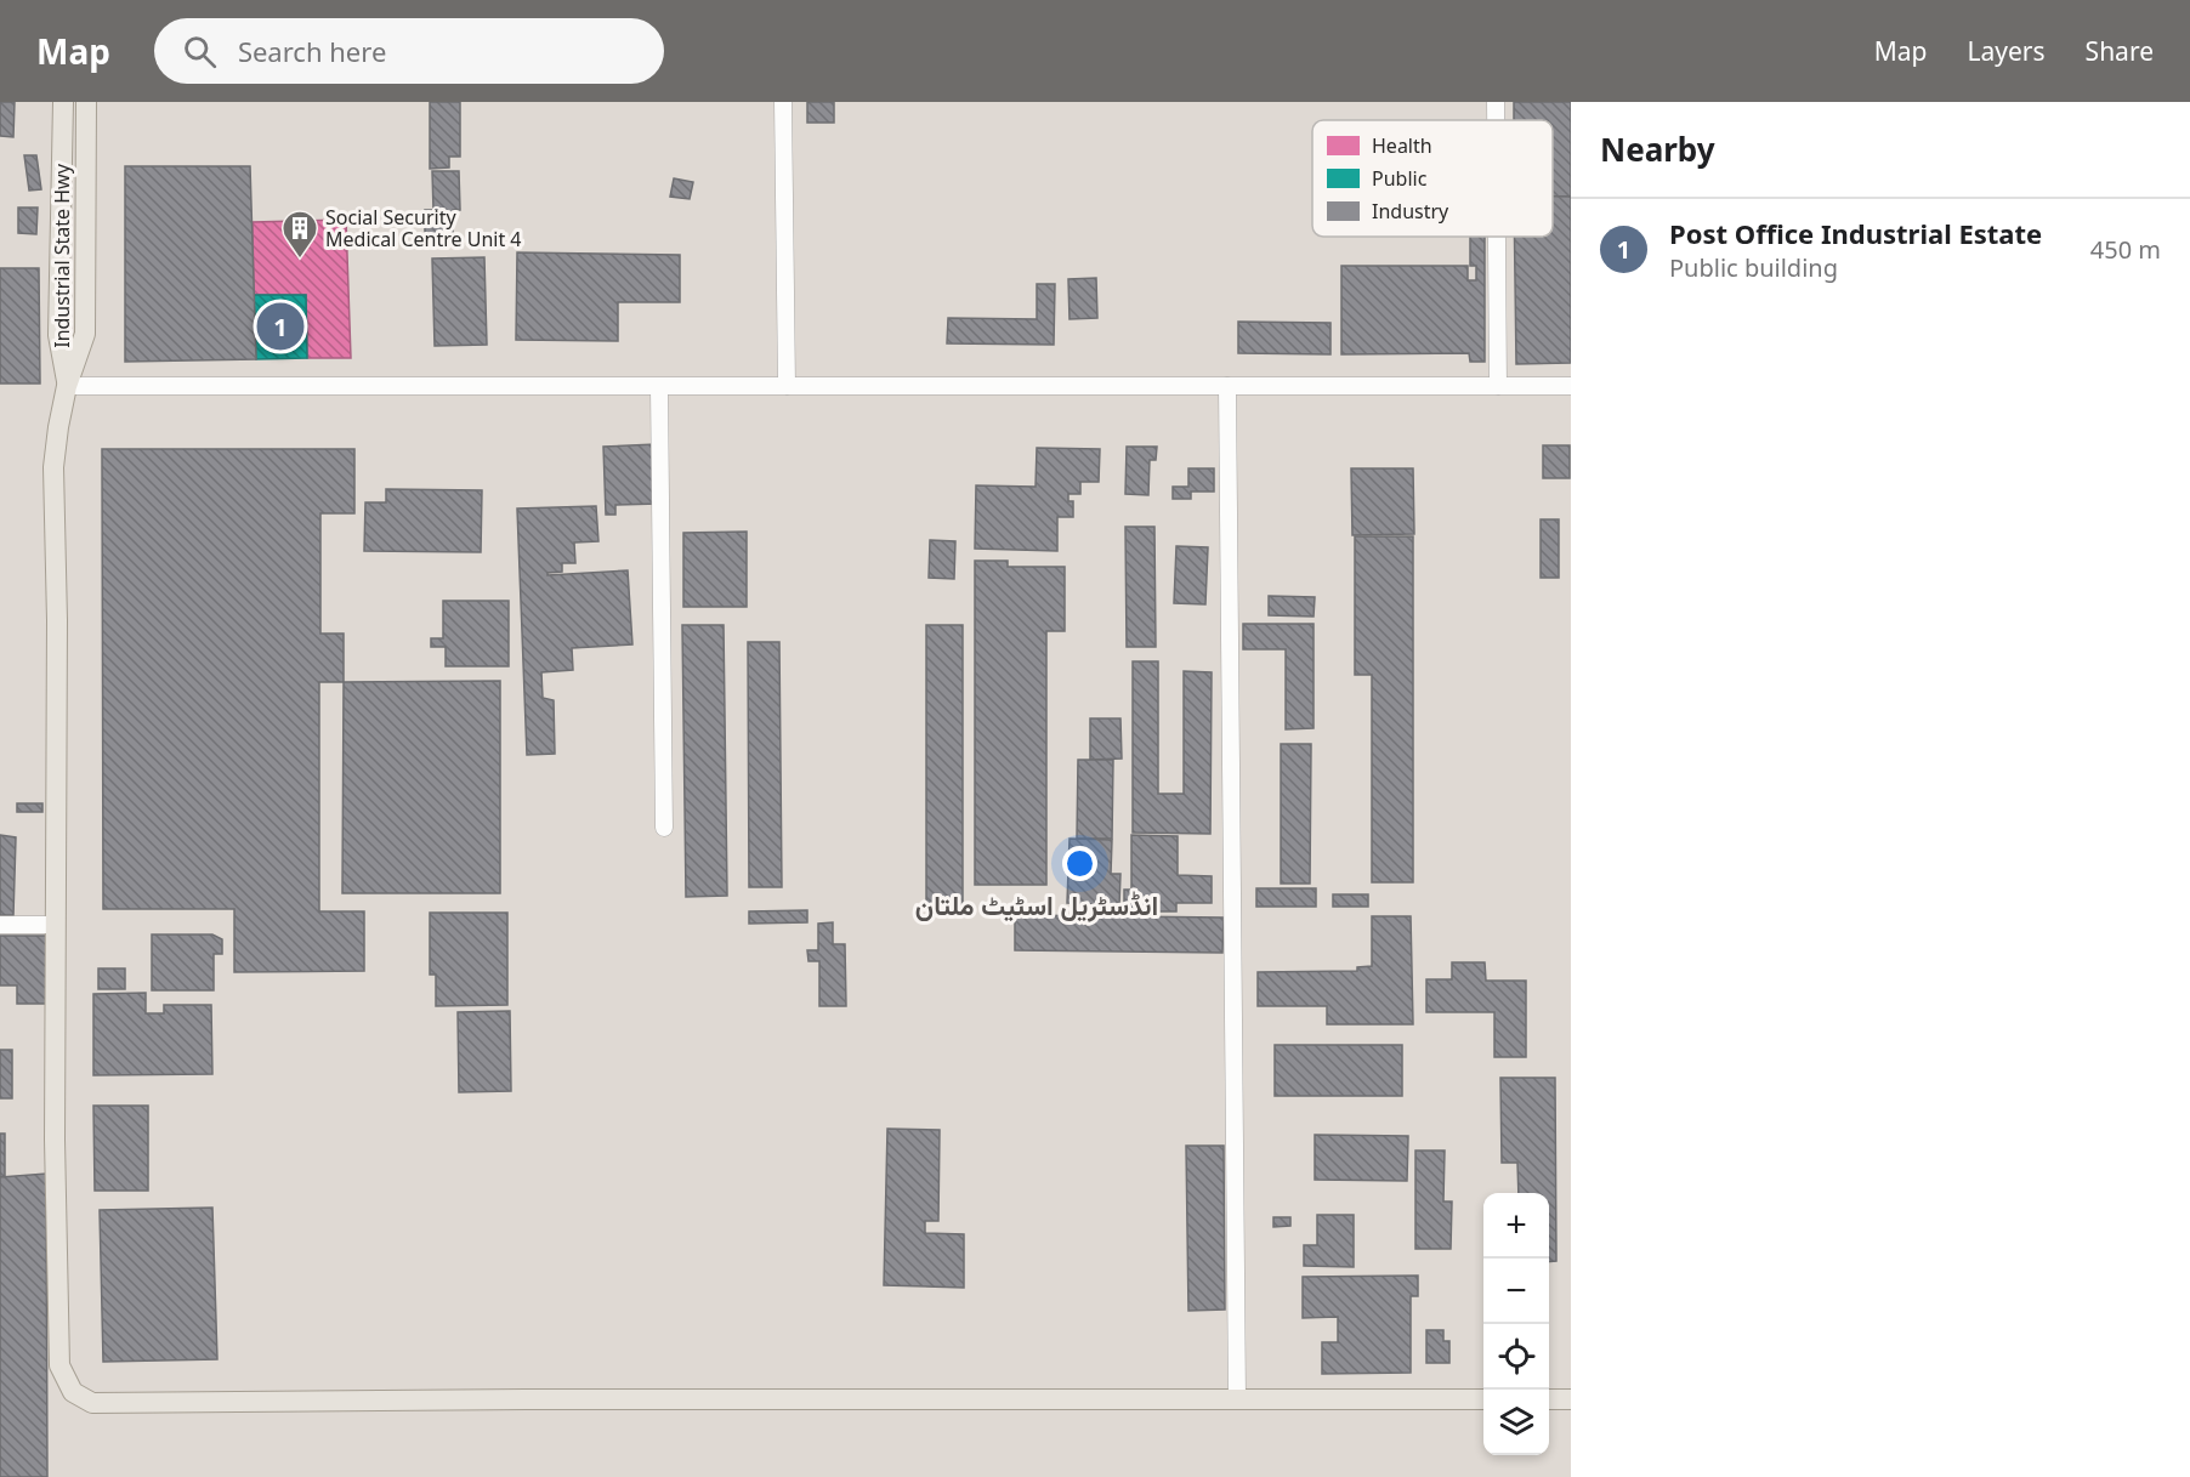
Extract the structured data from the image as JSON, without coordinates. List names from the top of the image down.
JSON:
{
  "streets": {
    "main road": ["Industrial State Hwy"]
  },
  "districts": ["انڈسٹریل اسٹیٹ ملتان"],
  "places": {
    "building": ["Social Security Medical Centre Unit 4"]
  },
  "legend": ["Health", "Public", "Industry"],
  "page": {
    "header": "Map",
    "search": "Search here",
    "nav": ["Map", "Layers", "Share"],
    "heading": "Nearby",
    "list": [
      {
        "mark": "1",
        "name": "Post Office Industrial Estate",
        "note": "Public building",
        "value": "450 m"
      }
    ],
    "pins": "1",
    "map_buttons": ["+", "−"]
  }
}
